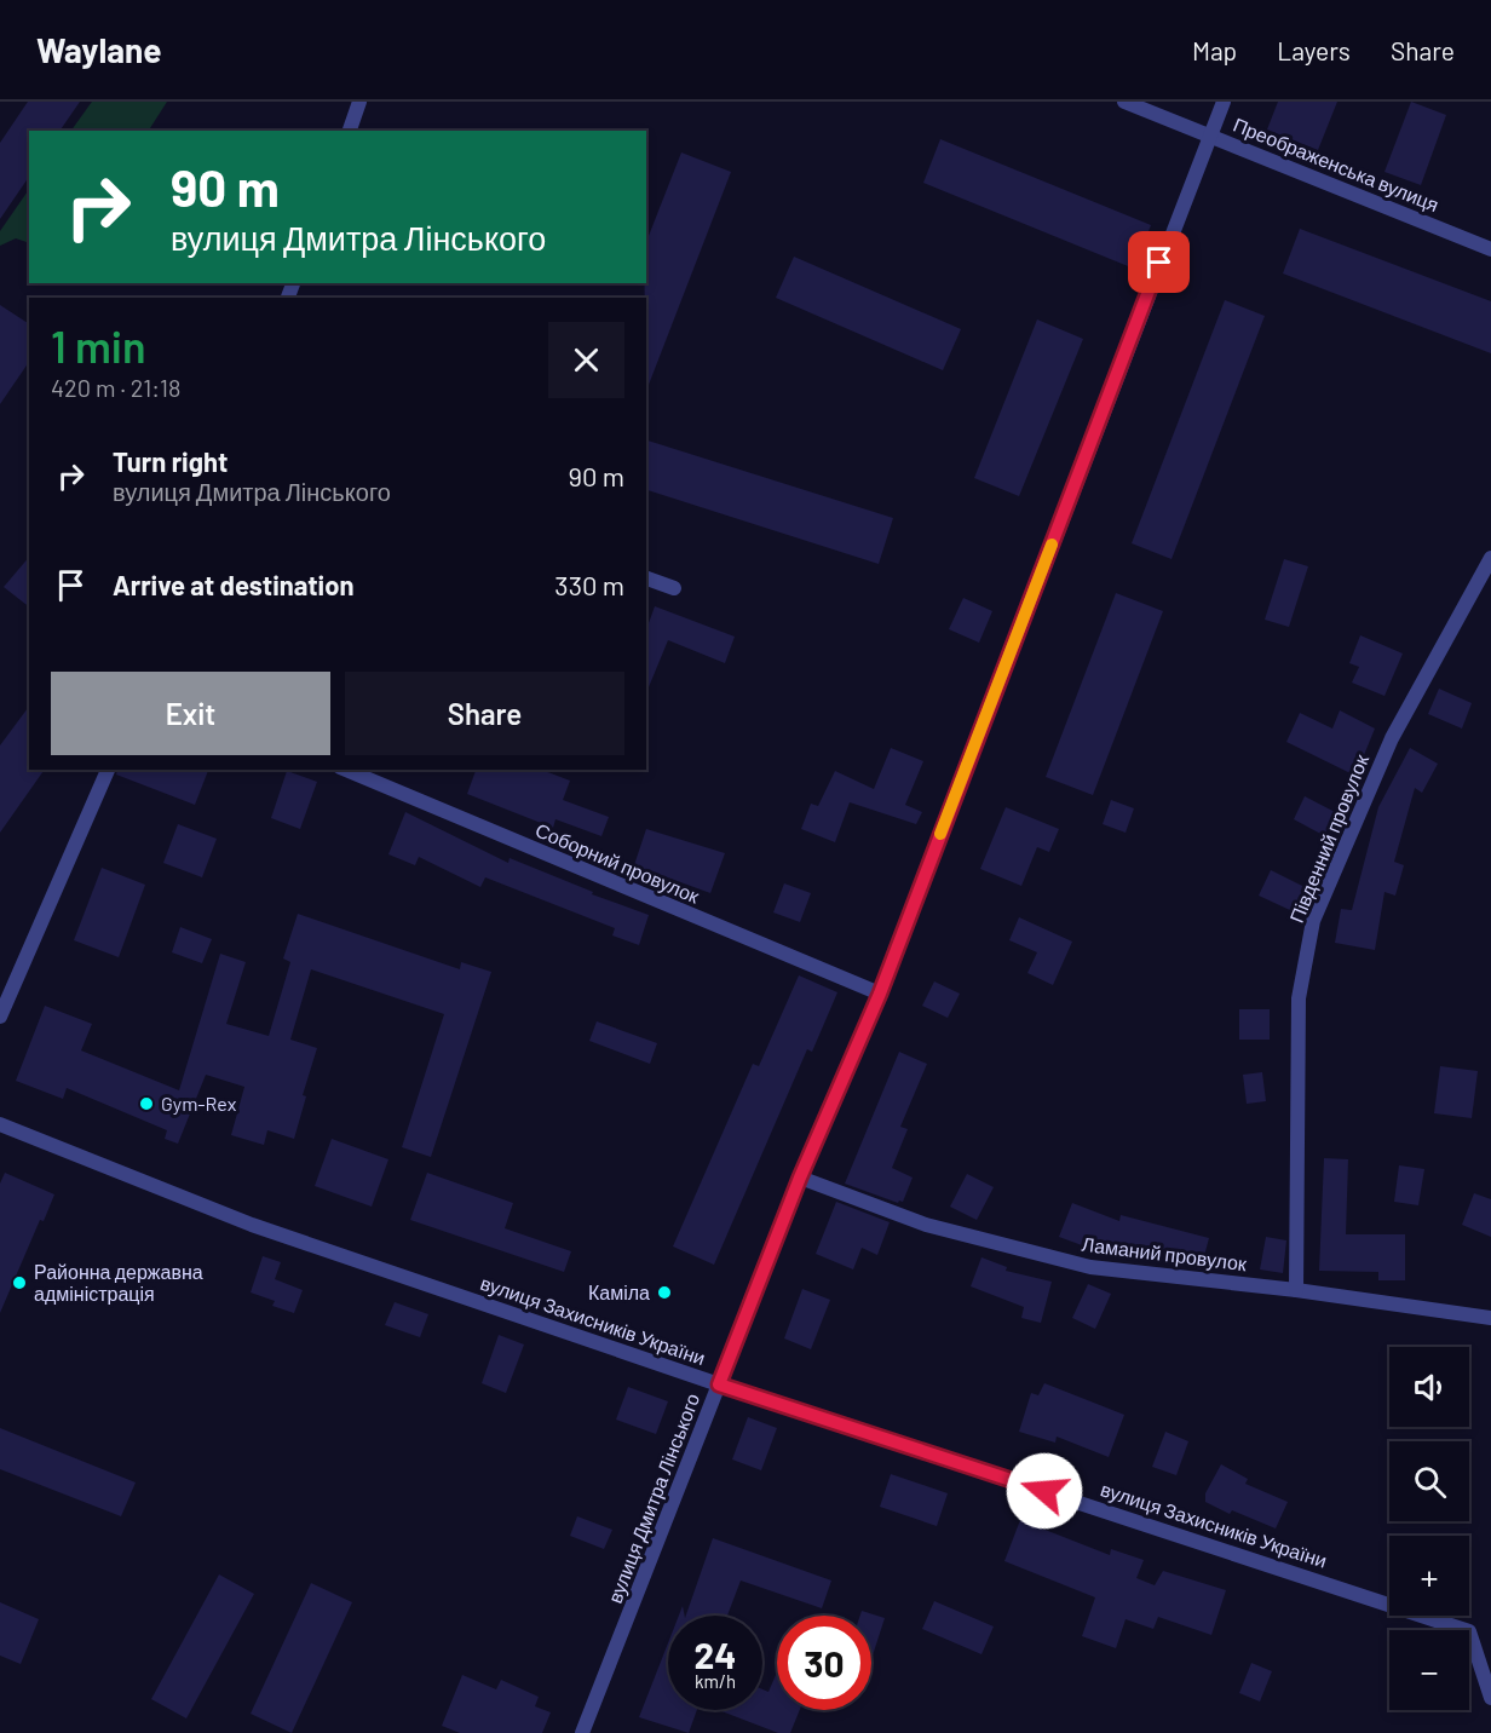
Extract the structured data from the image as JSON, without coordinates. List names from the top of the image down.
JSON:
{
  "streets": {
    "street": [
      "Преображенська вулиця",
      "Південний провулок",
      "Соборний провулок",
      "Ламаний провулок",
      "вулиця Захисників України",
      "вулиця Дмитра Лінського"
    ]
  },
  "crossings": [
    ["Преображенська вулиця", "вулиця Дмитра Лінського"],
    ["Південний провулок", "Ламаний провулок"],
    ["Соборний провулок", "вулиця Дмитра Лінського"],
    ["Ламаний провулок", "вулиця Дмитра Лінського"],
    ["вулиця Захисників України", "вулиця Дмитра Лінського"]
  ],
  "places": ["Gym-Rex", "Районна державна адміністрація", "Каміла"],
  "page": {
    "header": "Waylane",
    "nav": ["Map", "Layers", "Share"],
    "turn": ["90 m", "вулиця Дмитра Лінського"],
    "heading": ["1 min", "420 m · 21:18"],
    "list": [
      {
        "name": "Turn right",
        "note": "вулиця Дмитра Лінського",
        "value": "90 m"
      },
      {
        "name": "Arrive at destination",
        "value": "330 m"
      }
    ],
    "buttons": ["Exit", "Share"],
    "map_buttons": ["+", "−"],
    "speed": "24 km/h",
    "limit": "30"
  }
}
